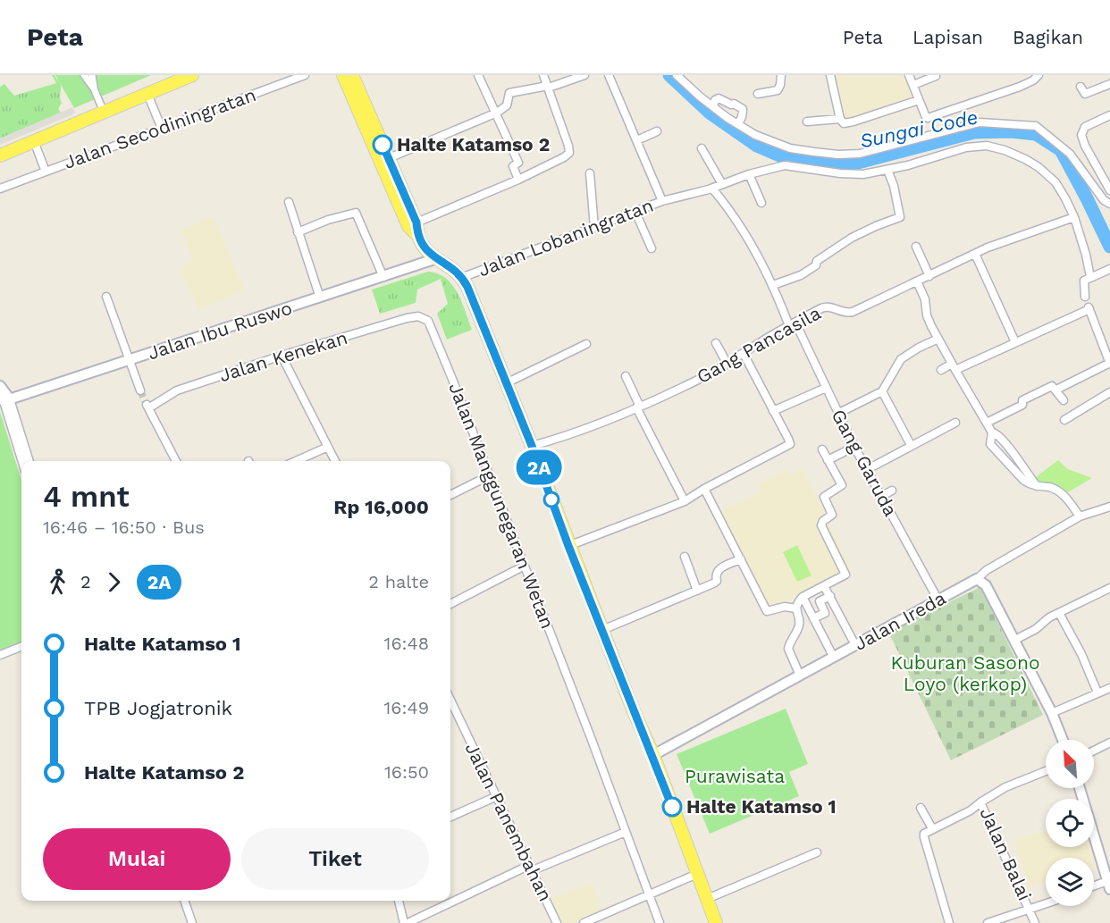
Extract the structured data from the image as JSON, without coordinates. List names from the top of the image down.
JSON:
{
  "streets": {
    "street": [
      "Jalan Secodiningratan",
      "Jalan Lobaningratan",
      "Jalan Ibu Ruswo",
      "Gang Pancasila",
      "Jalan Kenekan",
      "Gang Garuda",
      "Jalan Manggunegaran Wetan",
      "Jalan Ireda",
      "Jalan Panembahan",
      "Jalan Balai"
    ]
  },
  "crossings": [
    ["Gang Pancasila", "Gang Garuda"],
    ["Jalan Kenekan", "Jalan Manggunegaran Wetan"],
    ["Gang Garuda", "Jalan Ireda"]
  ],
  "water": ["Sungai Code"],
  "parks": ["Kuburan Sasono Loyo (kerkop)", "Purawisata"],
  "places": ["Halte Katamso 2", "Halte Katamso 1"],
  "lines": ["bus line 2A"],
  "north": "top left",
  "page": {
    "header": "Peta",
    "nav": ["Peta", "Lapisan", "Bagikan"],
    "on_map": "2A",
    "heading": ["4 mnt", "16:46 – 16:50 · Bus", "Rp 16,000"],
    "legs": ["2", "2A", "2 halte"],
    "list": [
      {
        "name": "Halte Katamso 1",
        "value": "16:48"
      },
      {
        "name": "TPB Jogjatronik",
        "value": "16:49"
      },
      {
        "name": "Halte Katamso 2",
        "value": "16:50"
      }
    ],
    "buttons": ["Mulai", "Tiket"]
  }
}
